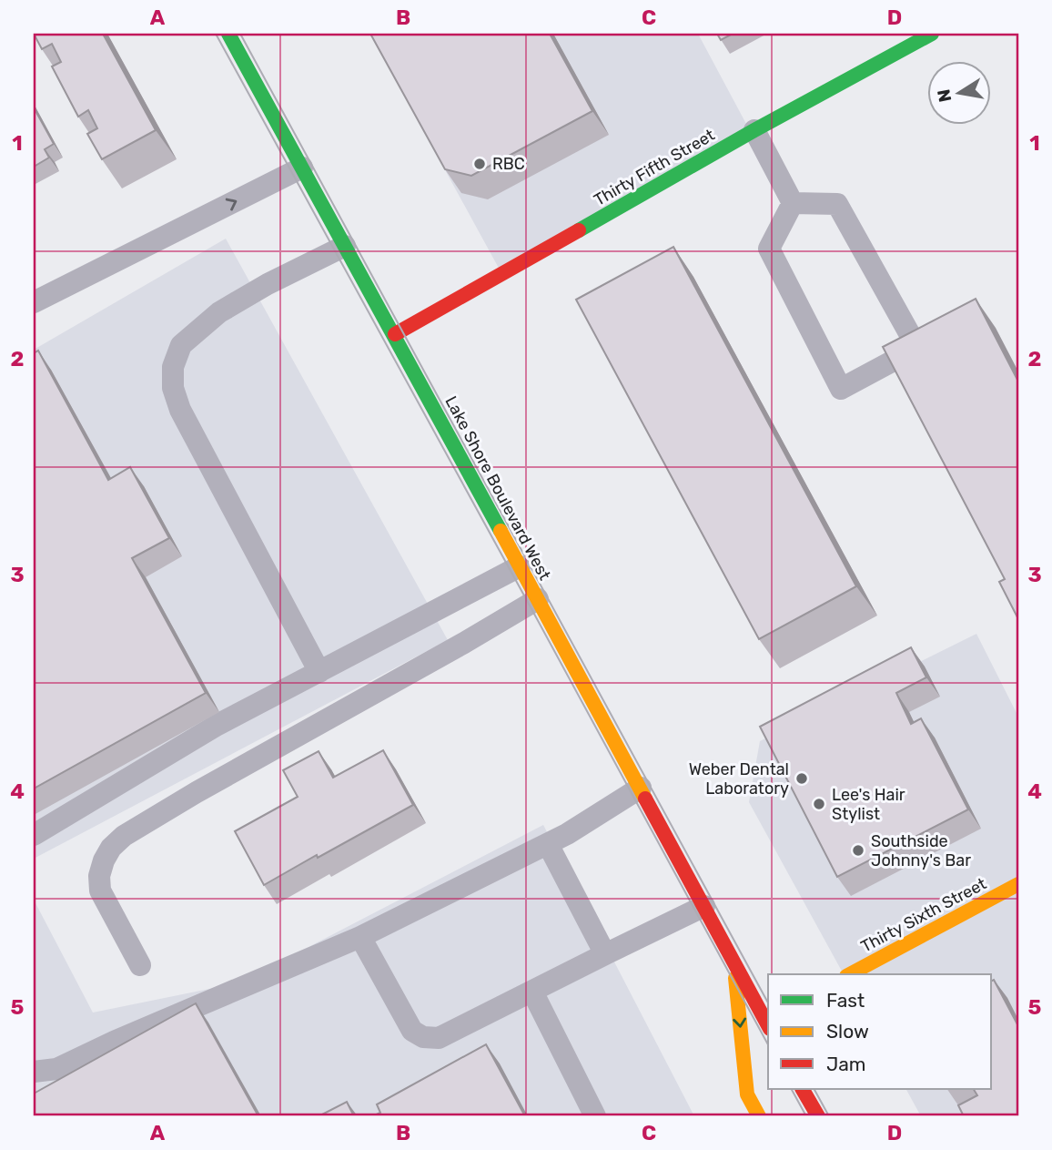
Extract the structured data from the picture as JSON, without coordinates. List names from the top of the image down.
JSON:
{
  "streets": {
    "main road": ["Thirty Fifth Street", "Lake Shore Boulevard West", "Thirty Sixth Street"]
  },
  "crossings": [
    ["Thirty Fifth Street", "Lake Shore Boulevard West"]
  ],
  "places": [
    "RBC",
    "Weber Dental Laboratory",
    "Lee's Hair Stylist",
    "Southside Johnny's Bar"
  ],
  "legend": ["Fast", "Slow", "Jam"],
  "north": "left",
  "grid": {
    "columns": [
      "A",
      "B",
      "C",
      "D"
    ],
    "rows": [
      "1",
      "2",
      "3",
      "4",
      "5"
    ]
  }
}
